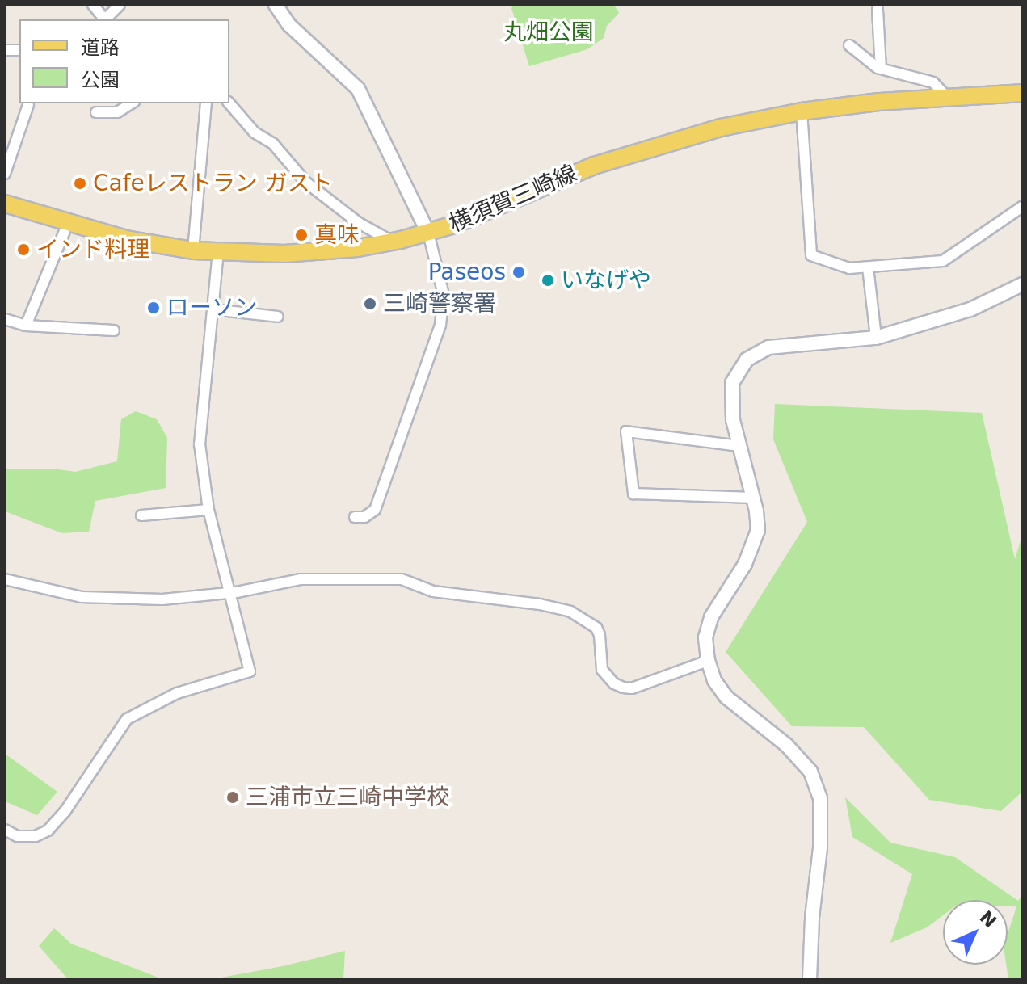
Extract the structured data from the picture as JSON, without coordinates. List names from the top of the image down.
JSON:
{
  "streets": {
    "main road": ["横須賀三崎線"]
  },
  "parks": ["丸畑公園"],
  "places": [
    "Cafeレストラン ガスト",
    "真味",
    "インド料理",
    "Paseos",
    "いなげや",
    "三崎警察署",
    "ローソン",
    "三浦市立三崎中学校"
  ],
  "legend": ["道路", "公園"],
  "north": "top right"
}
